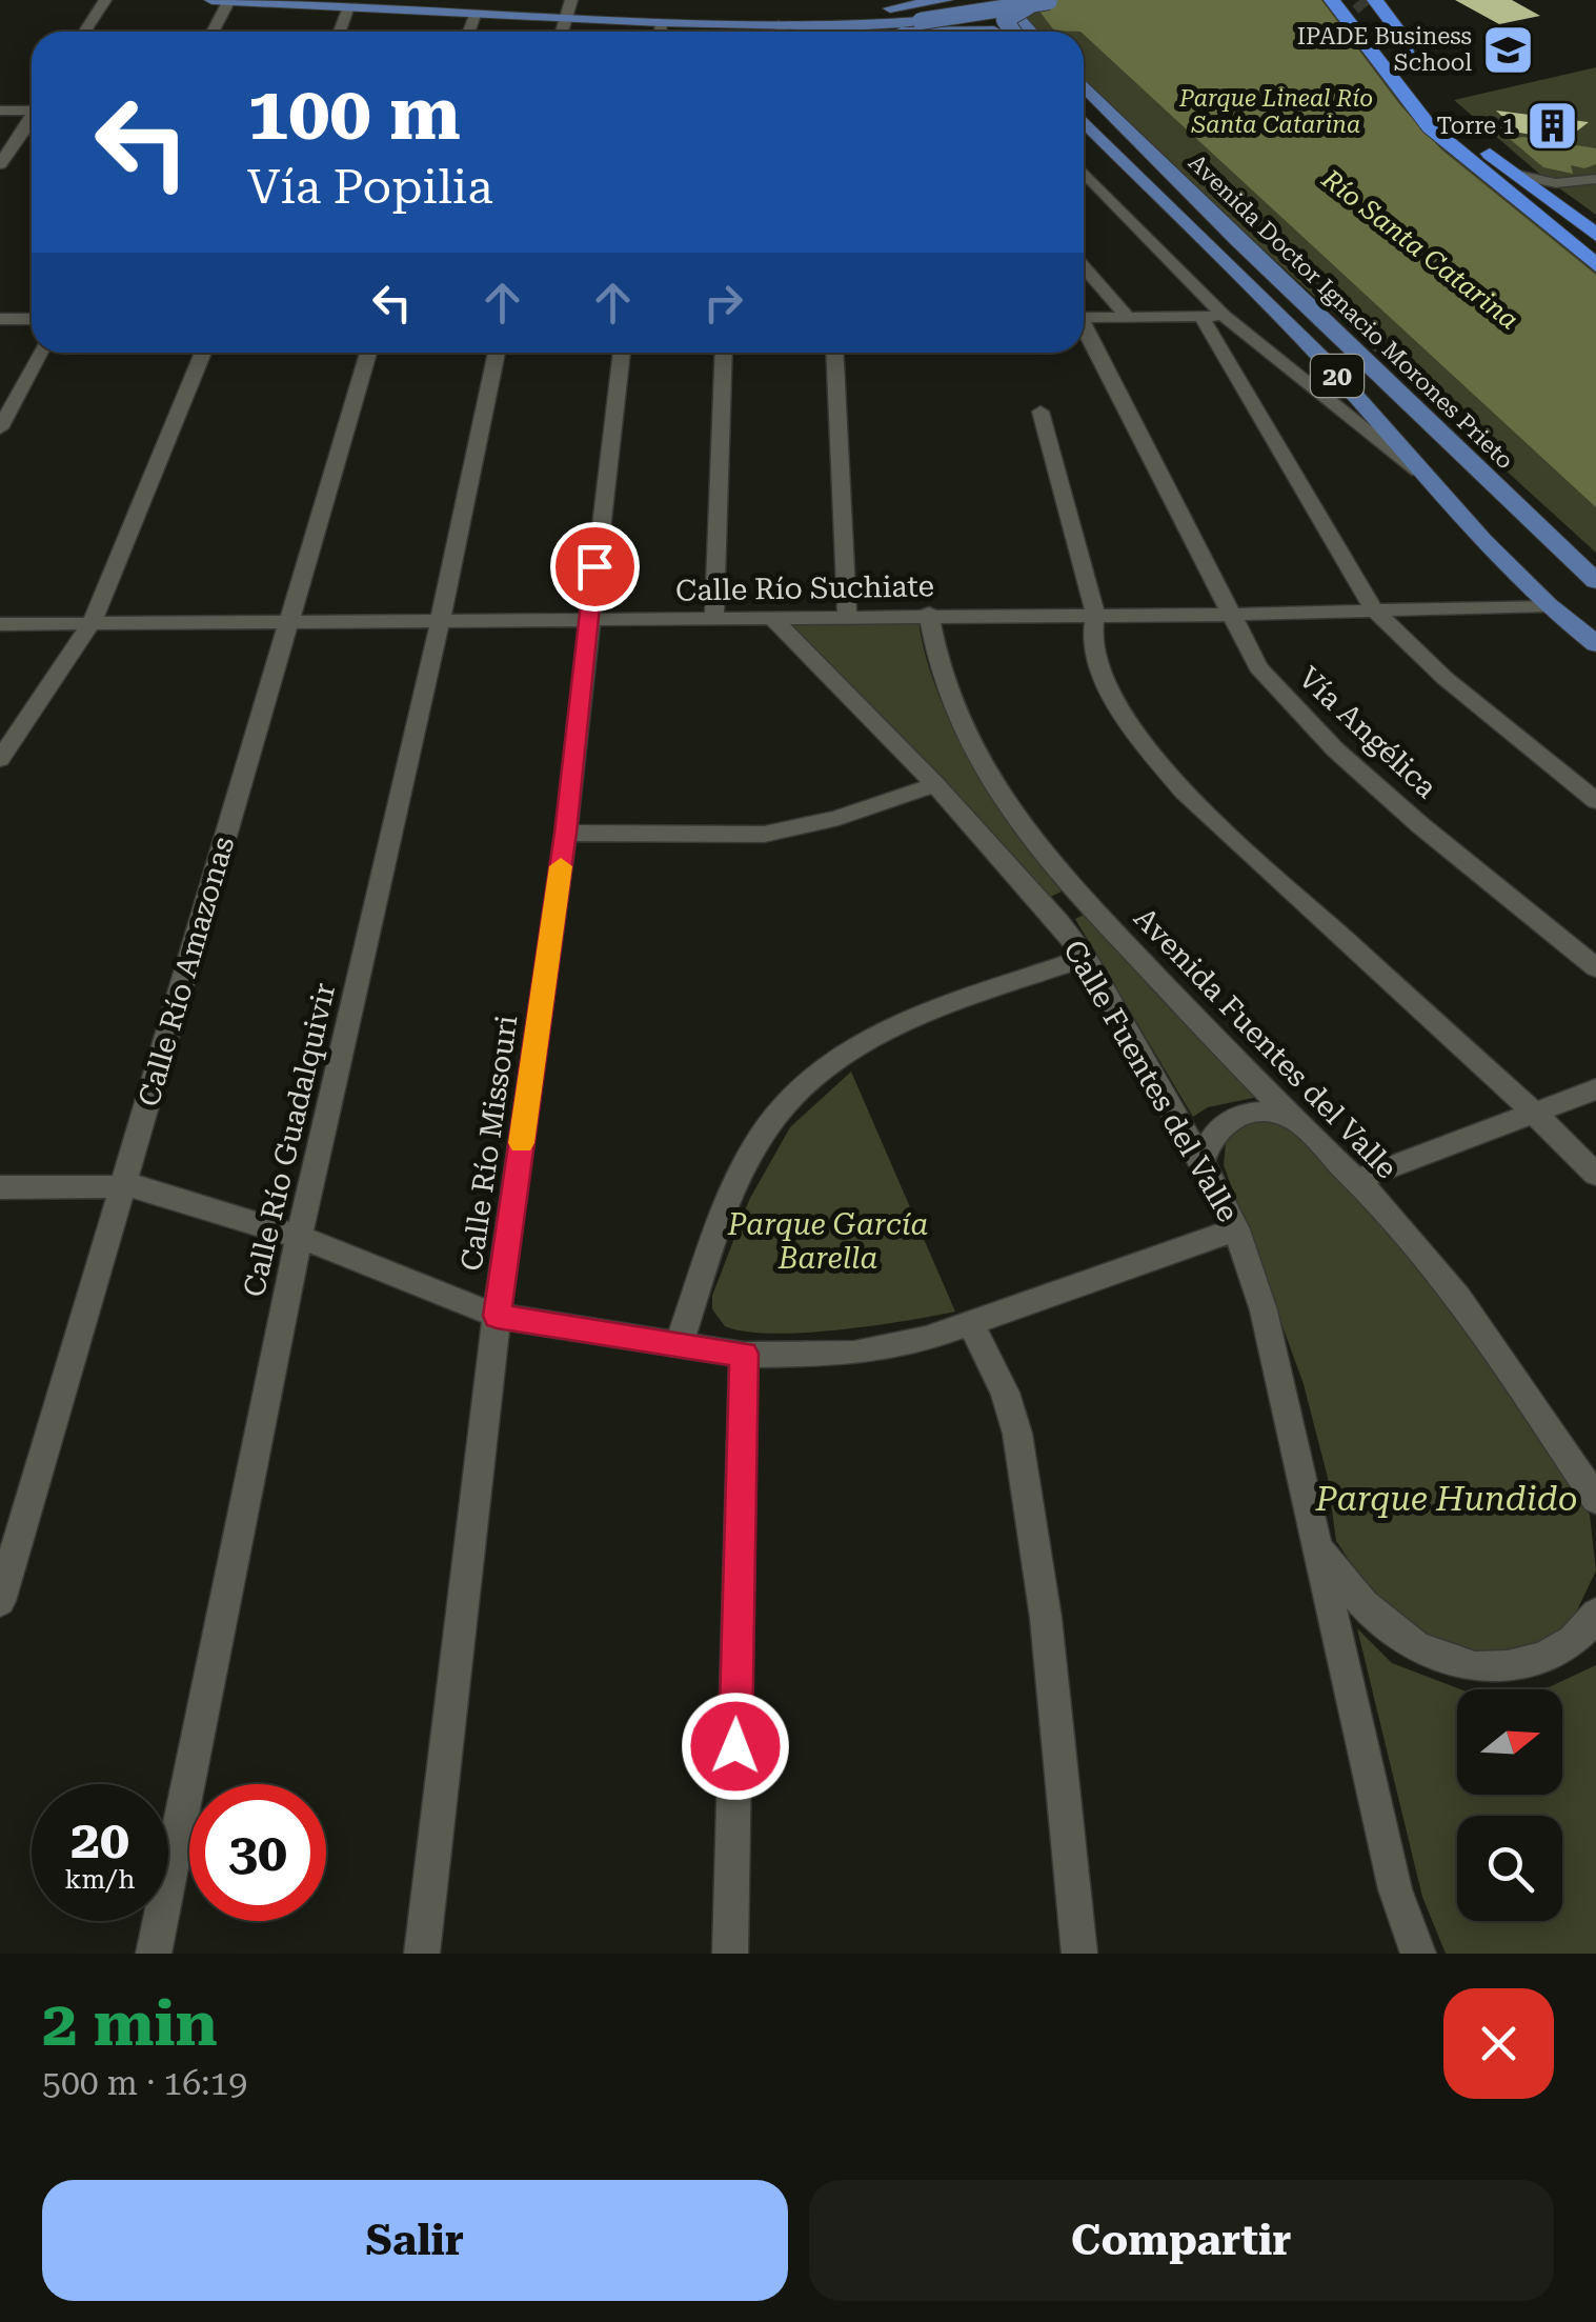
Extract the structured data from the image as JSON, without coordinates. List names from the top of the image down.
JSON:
{
  "streets": {
    "main road": ["Avenida Doctor Ignacio Morones Prieto", "20"],
    "street": [
      "Calle Río Suchiate",
      "Vía Angélica",
      "Calle Río Amazonas",
      "Avenida Fuentes del Valle",
      "Calle Fuentes del Valle",
      "Calle Río Guadalquivir",
      "Calle Río Missouri"
    ]
  },
  "crossings": [
    ["Avenida Doctor Ignacio Morones Prieto", "Calle Río Suchiate"],
    ["Calle Río Suchiate", "Vía Angélica"],
    ["Calle Río Suchiate", "Calle Río Amazonas"],
    ["Calle Río Suchiate", "Avenida Fuentes del Valle"],
    ["Calle Río Suchiate", "Calle Fuentes del Valle"],
    ["Calle Río Suchiate", "Calle Río Guadalquivir"],
    ["Calle Río Suchiate", "Calle Río Missouri"]
  ],
  "water": ["Río Santa Catarina"],
  "parks": ["Parque Lineal Río Santa Catarina", "Parque García Barella", "Parque Hundido"],
  "places": {
    "school or university": ["IPADE Business School"],
    "building": ["Torre 1"]
  },
  "north": "right",
  "page": {
    "turn": ["100 m", "Vía Popilia"],
    "speed": "20 km/h",
    "limit": "30",
    "heading": ["2 min", "500 m · 16:19"],
    "buttons": ["Salir", "Compartir"]
  }
}
